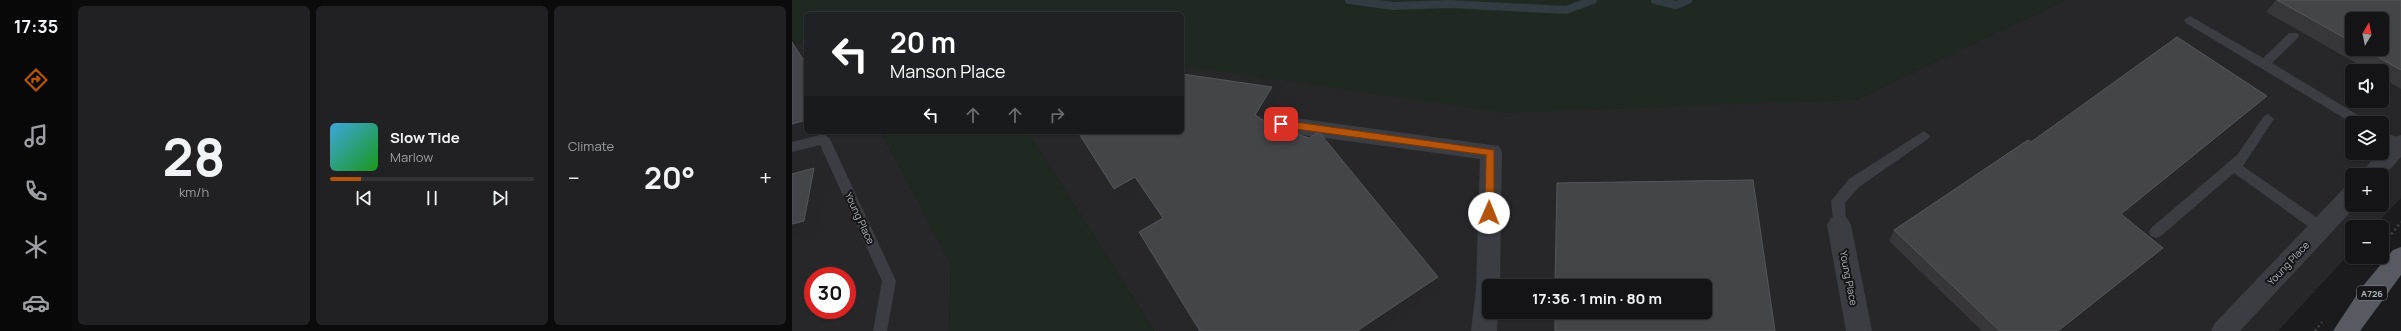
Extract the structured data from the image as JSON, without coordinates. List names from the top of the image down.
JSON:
{
  "streets": {
    "main road": ["A726"],
    "street": ["Young Place"]
  },
  "north": "top",
  "page": {
    "tabs": "17:35",
    "tile": [
      ["28", "km/h"],
      "Climate"
    ],
    "map_buttons": ["+", "−"],
    "turn": ["20 m", "Manson Place"],
    "song": ["Slow Tide", "Marlow"],
    "heat": ["−", "20°", "+"],
    "limit": "30",
    "trip": "17:36 · 1 min · 80 m"
  }
}
